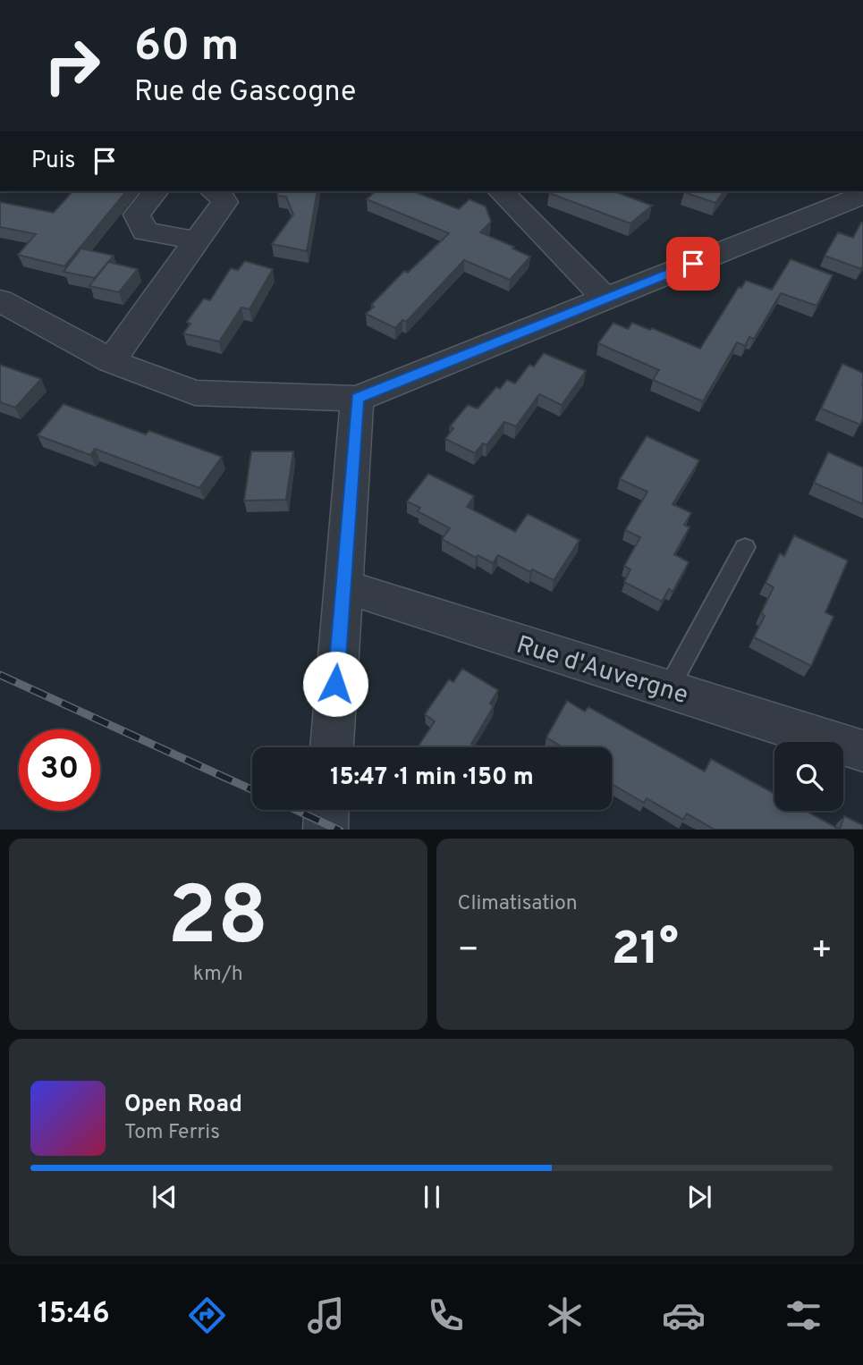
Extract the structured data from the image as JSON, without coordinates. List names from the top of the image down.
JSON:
{
  "streets": {
    "street": ["Rue d'Auvergne"]
  },
  "page": {
    "turn": ["60 m", "Rue de Gascogne"],
    "then": "Puis",
    "limit": "30",
    "trip": "15:47 · 1 min · 150 m",
    "tile": [
      ["28", "km/h"],
      "Climatisation"
    ],
    "heat": ["−", "21°", "+"],
    "song": ["Open Road", "Tom Ferris"],
    "tabs": "15:46"
  }
}
